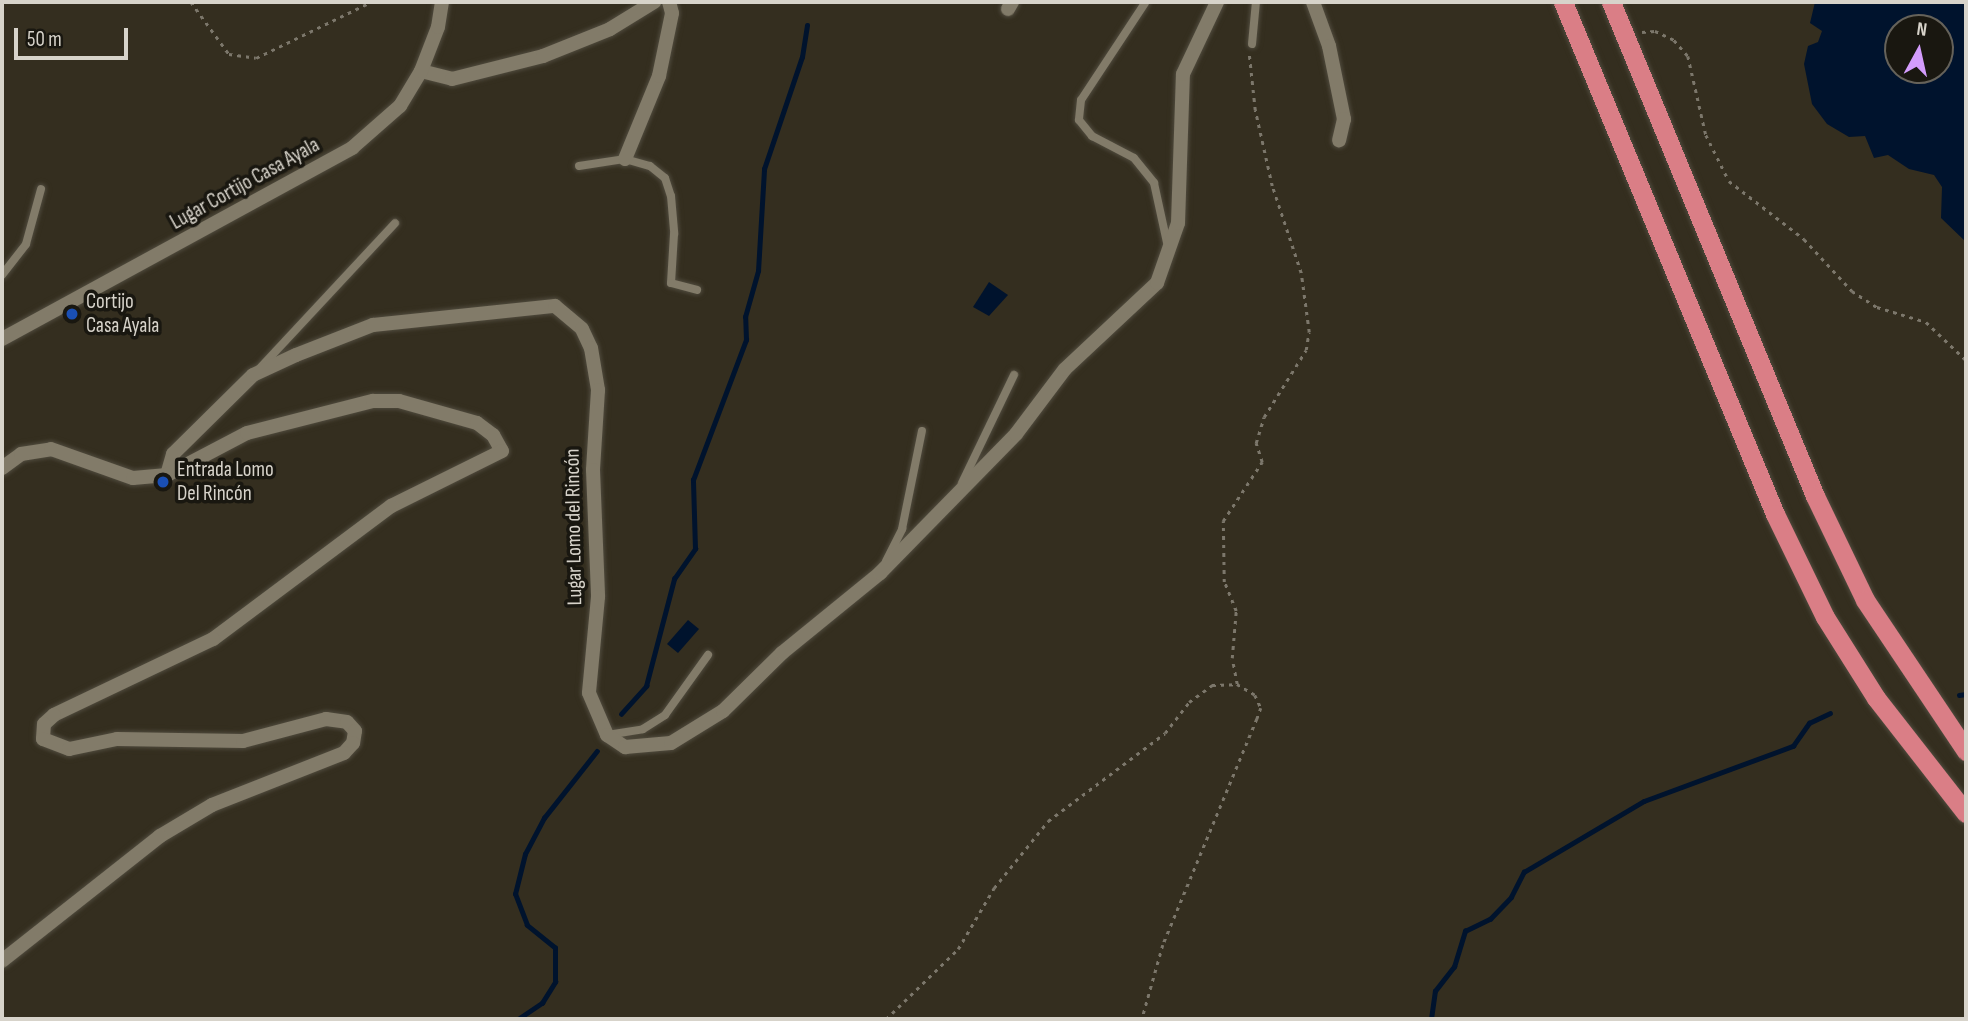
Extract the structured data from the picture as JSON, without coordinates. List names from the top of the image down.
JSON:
{
  "streets": {
    "street": ["Lugar Cortijo Casa Ayala", "Lugar Lomo del Rincón"]
  },
  "places": ["Cortijo Casa Ayala", "Entrada Lomo Del Rincón"],
  "scale_bar": "50 m",
  "north": "top"
}
